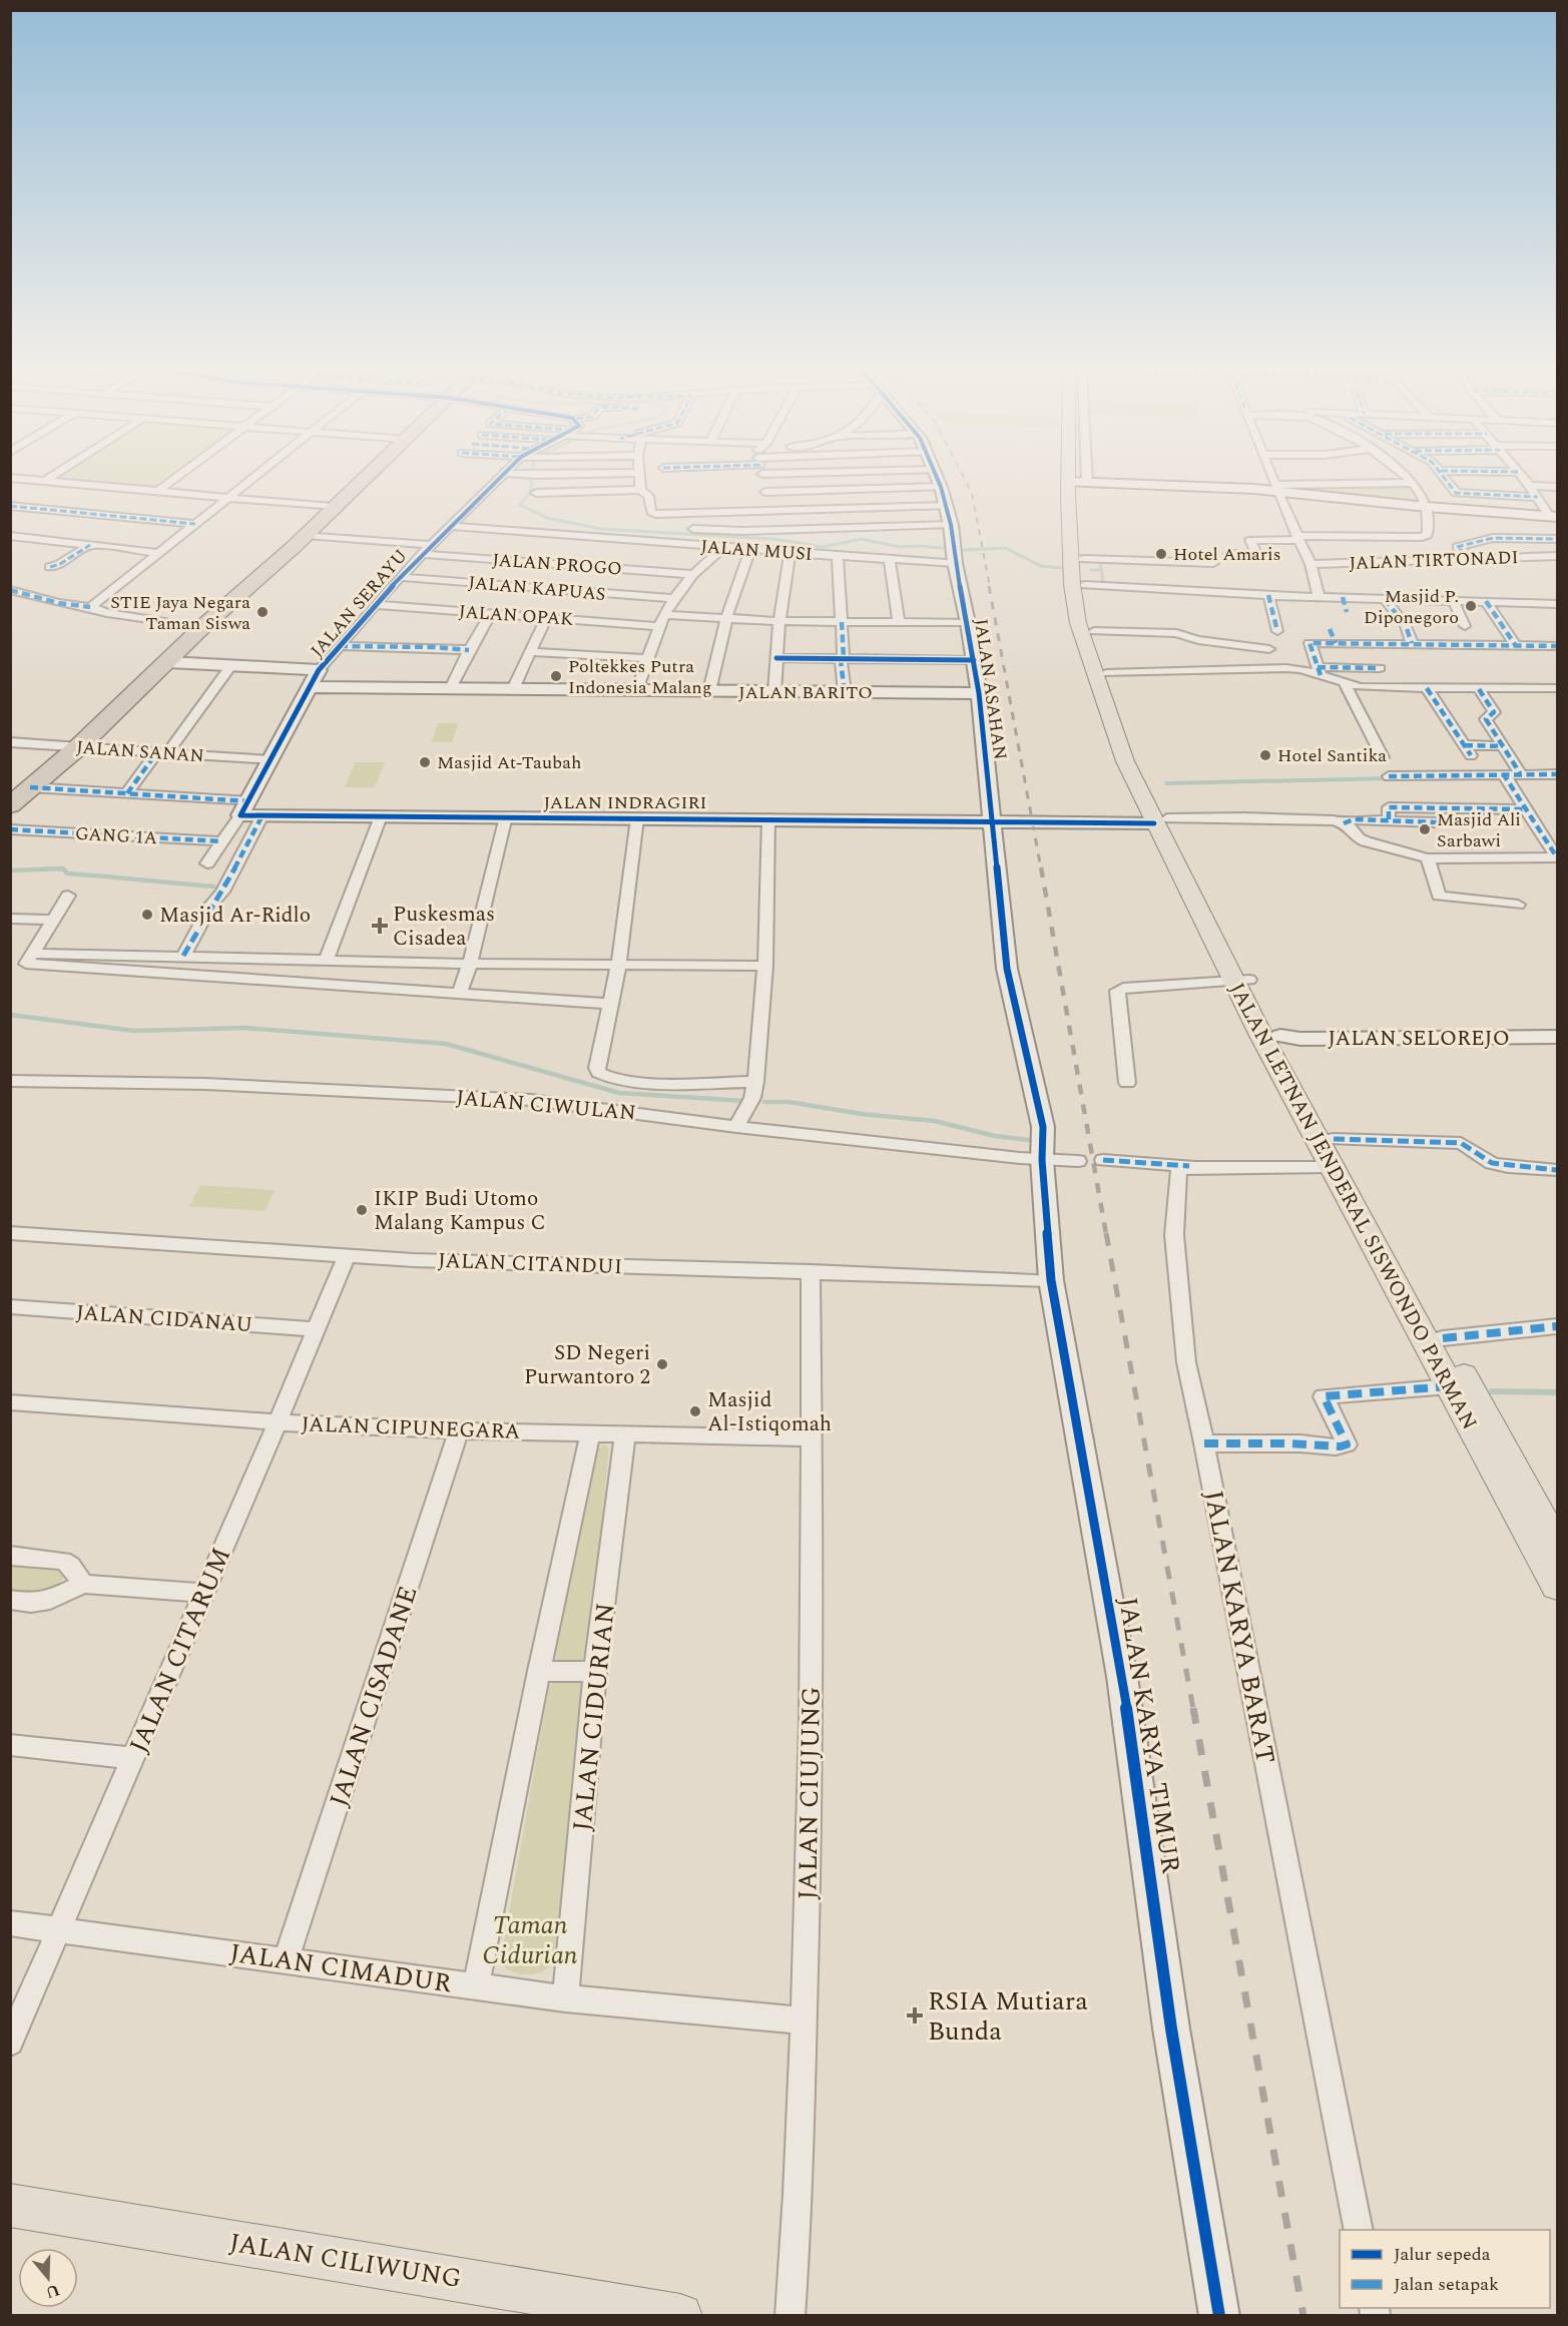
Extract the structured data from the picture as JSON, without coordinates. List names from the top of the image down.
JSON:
{
  "streets": {
    "main road": ["JALAN LETNAN JENDERAL SISWONDO PARMAN", "JALAN CILIWUNG"],
    "street": [
      "JALAN MUSI",
      "JALAN TIRTONADI",
      "JALAN PROGO",
      "JALAN KAPUAS",
      "JALAN SERAYU",
      "JALAN OPAK",
      "JALAN ASAHAN",
      "JALAN BARITO",
      "JALAN SANAN",
      "JALAN INDRAGIRI",
      "GANG 1A",
      "JALAN SELOREJO",
      "JALAN CIWULAN",
      "JALAN CITANDUI",
      "JALAN CIDANAU",
      "JALAN CIPUNEGARA",
      "JALAN KARYA BARAT",
      "JALAN CITARUM",
      "JALAN CISADANE",
      "JALAN CIDURIAN",
      "JALAN KARYA TIMUR",
      "JALAN CIUJUNG",
      "JALAN CIMADUR"
    ]
  },
  "crossings": [
    ["JALAN MUSI", "JALAN SERAYU"],
    ["JALAN MUSI", "JALAN ASAHAN"],
    ["JALAN PROGO", "JALAN SERAYU"],
    ["JALAN KAPUAS", "JALAN SERAYU"],
    ["JALAN SERAYU", "JALAN OPAK"],
    ["JALAN SERAYU", "JALAN BARITO"],
    ["JALAN ASAHAN", "JALAN BARITO"],
    ["JALAN ASAHAN", "JALAN INDRAGIRI"],
    ["JALAN ASAHAN", "JALAN CIWULAN"],
    ["JALAN ASAHAN", "JALAN KARYA TIMUR"],
    ["JALAN INDRAGIRI", "JALAN LETNAN JENDERAL SISWONDO PARMAN"],
    ["JALAN SELOREJO", "JALAN LETNAN JENDERAL SISWONDO PARMAN"],
    ["JALAN CIWULAN", "JALAN KARYA TIMUR"],
    ["JALAN CITANDUI", "JALAN CITARUM"],
    ["JALAN CITANDUI", "JALAN KARYA TIMUR"],
    ["JALAN CITANDUI", "JALAN CIUJUNG"],
    ["JALAN CIDANAU", "JALAN CITARUM"],
    ["JALAN CIPUNEGARA", "JALAN CITARUM"],
    ["JALAN CIPUNEGARA", "JALAN CISADANE"],
    ["JALAN CIPUNEGARA", "JALAN CIDURIAN"],
    ["JALAN CIPUNEGARA", "JALAN CIUJUNG"],
    ["JALAN CITARUM", "JALAN CIMADUR"],
    ["JALAN CISADANE", "JALAN CIMADUR"],
    ["JALAN CIDURIAN", "JALAN CIMADUR"],
    ["JALAN CIUJUNG", "JALAN CIMADUR"]
  ],
  "parks": ["Taman Cidurian"],
  "places": {
    "other": [
      "Hotel Amaris",
      "Masjid P. Diponegoro",
      "STIE Jaya Negara Taman Siswa",
      "Poltekkes Putra Indonesia Malang",
      "Hotel Santika",
      "Masjid At-Taubah",
      "Masjid Ali Sarbawi",
      "Masjid Ar-Ridlo",
      "IKIP Budi Utomo Malang Kampus C",
      "SD Negeri Purwantoro 2",
      "Masjid Al-Istiqomah"
    ],
    "health": ["Puskesmas Cisadea", "RSIA Mutiara Bunda"]
  },
  "legend": ["Jalur sepeda", "Jalan setapak"],
  "north": "bottom"
}
